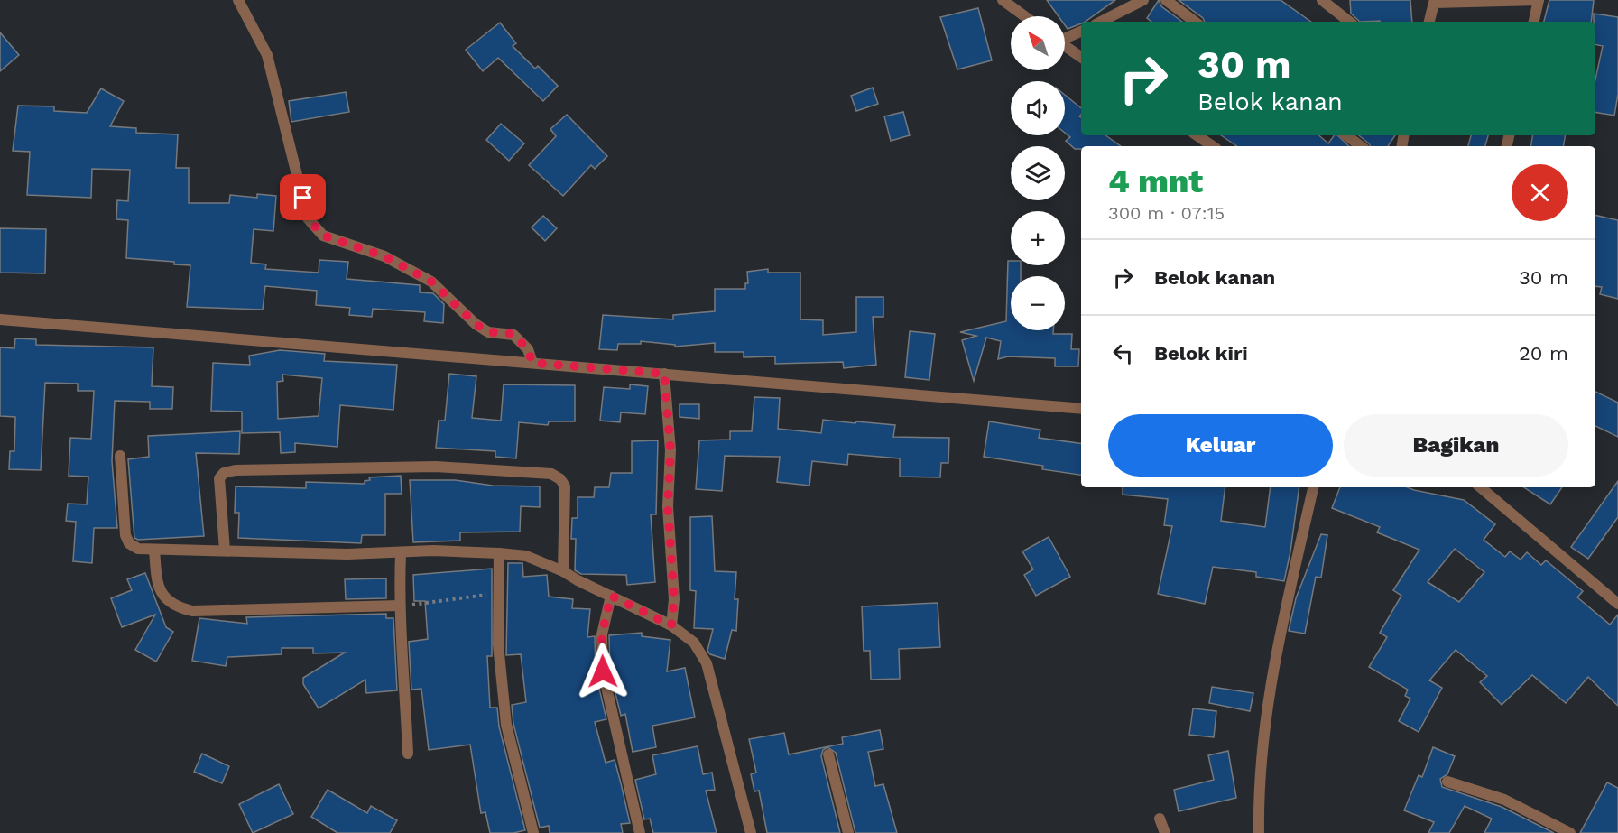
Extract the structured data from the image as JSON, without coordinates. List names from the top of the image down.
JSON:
{
  "north": "top left",
  "page": {
    "map_buttons": ["+", "−"],
    "turn": ["30 m", "Belok kanan"],
    "heading": ["4 mnt", "300 m · 07:15"],
    "list": [
      {
        "name": "Belok kanan",
        "value": "30 m"
      },
      {
        "name": "Belok kiri",
        "value": "20 m"
      }
    ],
    "buttons": ["Keluar", "Bagikan"]
  }
}
